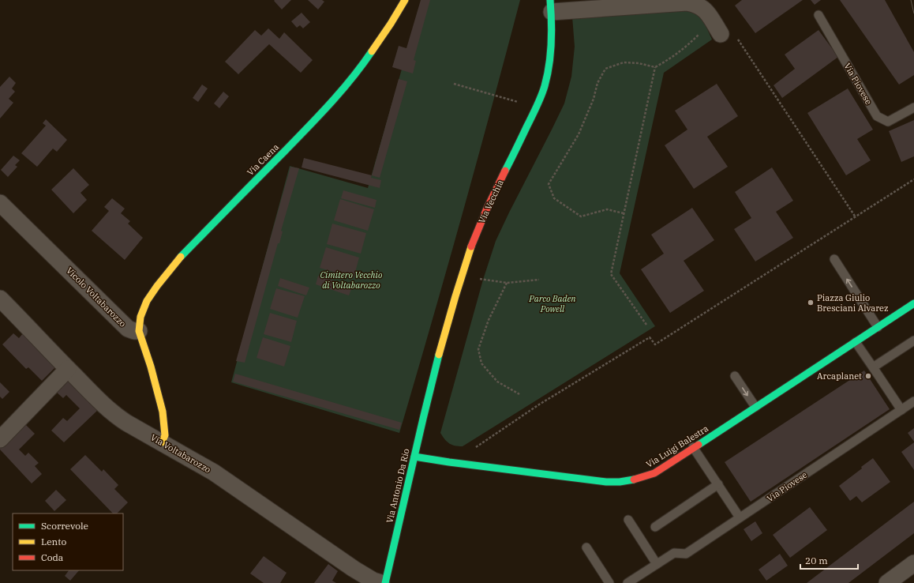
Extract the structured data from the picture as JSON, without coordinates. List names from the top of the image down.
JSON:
{
  "streets": {
    "street": [
      "Via Caena",
      "Via Vecchia",
      "Vicolo Voltabarozzo",
      "Via Luigi Balestra",
      "Via Voltabarozzo",
      "Via Antonio Da Rio"
    ],
    "lane": ["Via Piovese"]
  },
  "crossings": [
    ["Via Caena", "Vicolo Voltabarozzo"],
    ["Via Vecchia", "Via Antonio Da Rio"],
    ["Via Luigi Balestra", "Via Antonio Da Rio"]
  ],
  "parks": ["Cimitero Vecchio di Voltabarozzo", "Parco Baden Powell"],
  "places": ["Piazza Giulio Bresciani Alvarez", "Arcaplanet"],
  "legend": ["Scorrevole", "Lento", "Coda"],
  "scale_bar": "20 m"
}
